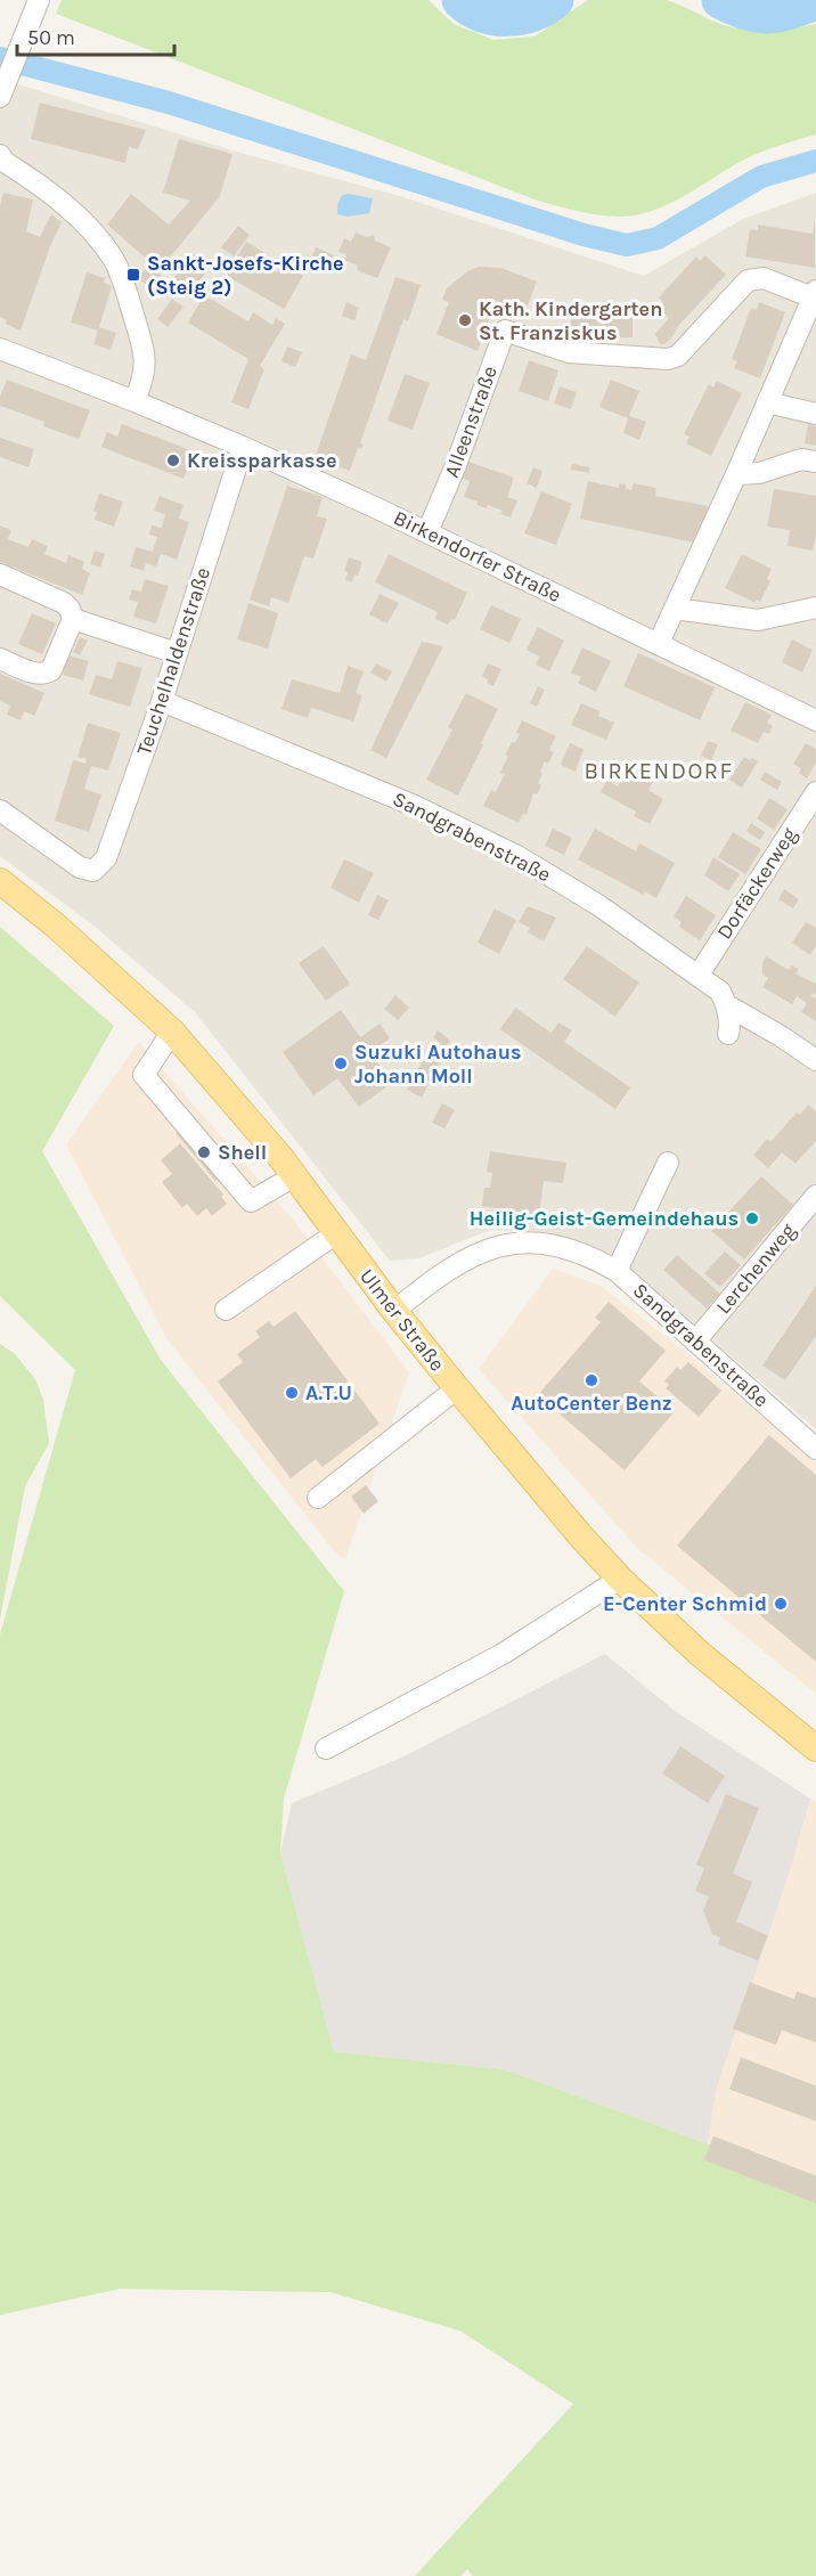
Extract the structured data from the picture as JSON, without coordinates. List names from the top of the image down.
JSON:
{
  "streets": {
    "main road": ["Ulmer Straße"],
    "street": [
      "Alleenstraße",
      "Birkendorfer Straße",
      "Teuchelhaldenstraße",
      "Sandgrabenstraße",
      "Dorfäckerweg",
      "Lerchenweg"
    ]
  },
  "crossings": [
    ["Alleenstraße", "Birkendorfer Straße"],
    ["Birkendorfer Straße", "Teuchelhaldenstraße"],
    ["Teuchelhaldenstraße", "Sandgrabenstraße"],
    ["Sandgrabenstraße", "Dorfäckerweg"],
    ["Sandgrabenstraße", "Lerchenweg"],
    ["Sandgrabenstraße", "Ulmer Straße"]
  ],
  "districts": ["BIRKENDORF"],
  "places": {
    "transit": ["Sankt-Josefs-Kirche (Steig 2)"],
    "other": [
      "Kath. Kindergarten St. Franziskus",
      "Kreissparkasse",
      "Suzuki Autohaus Johann Moll",
      "Shell",
      "Heilig-Geist-Gemeindehaus",
      "AutoCenter Benz",
      "A.T.U",
      "E-Center Schmid"
    ]
  },
  "scale_bar": "50 m"
}
